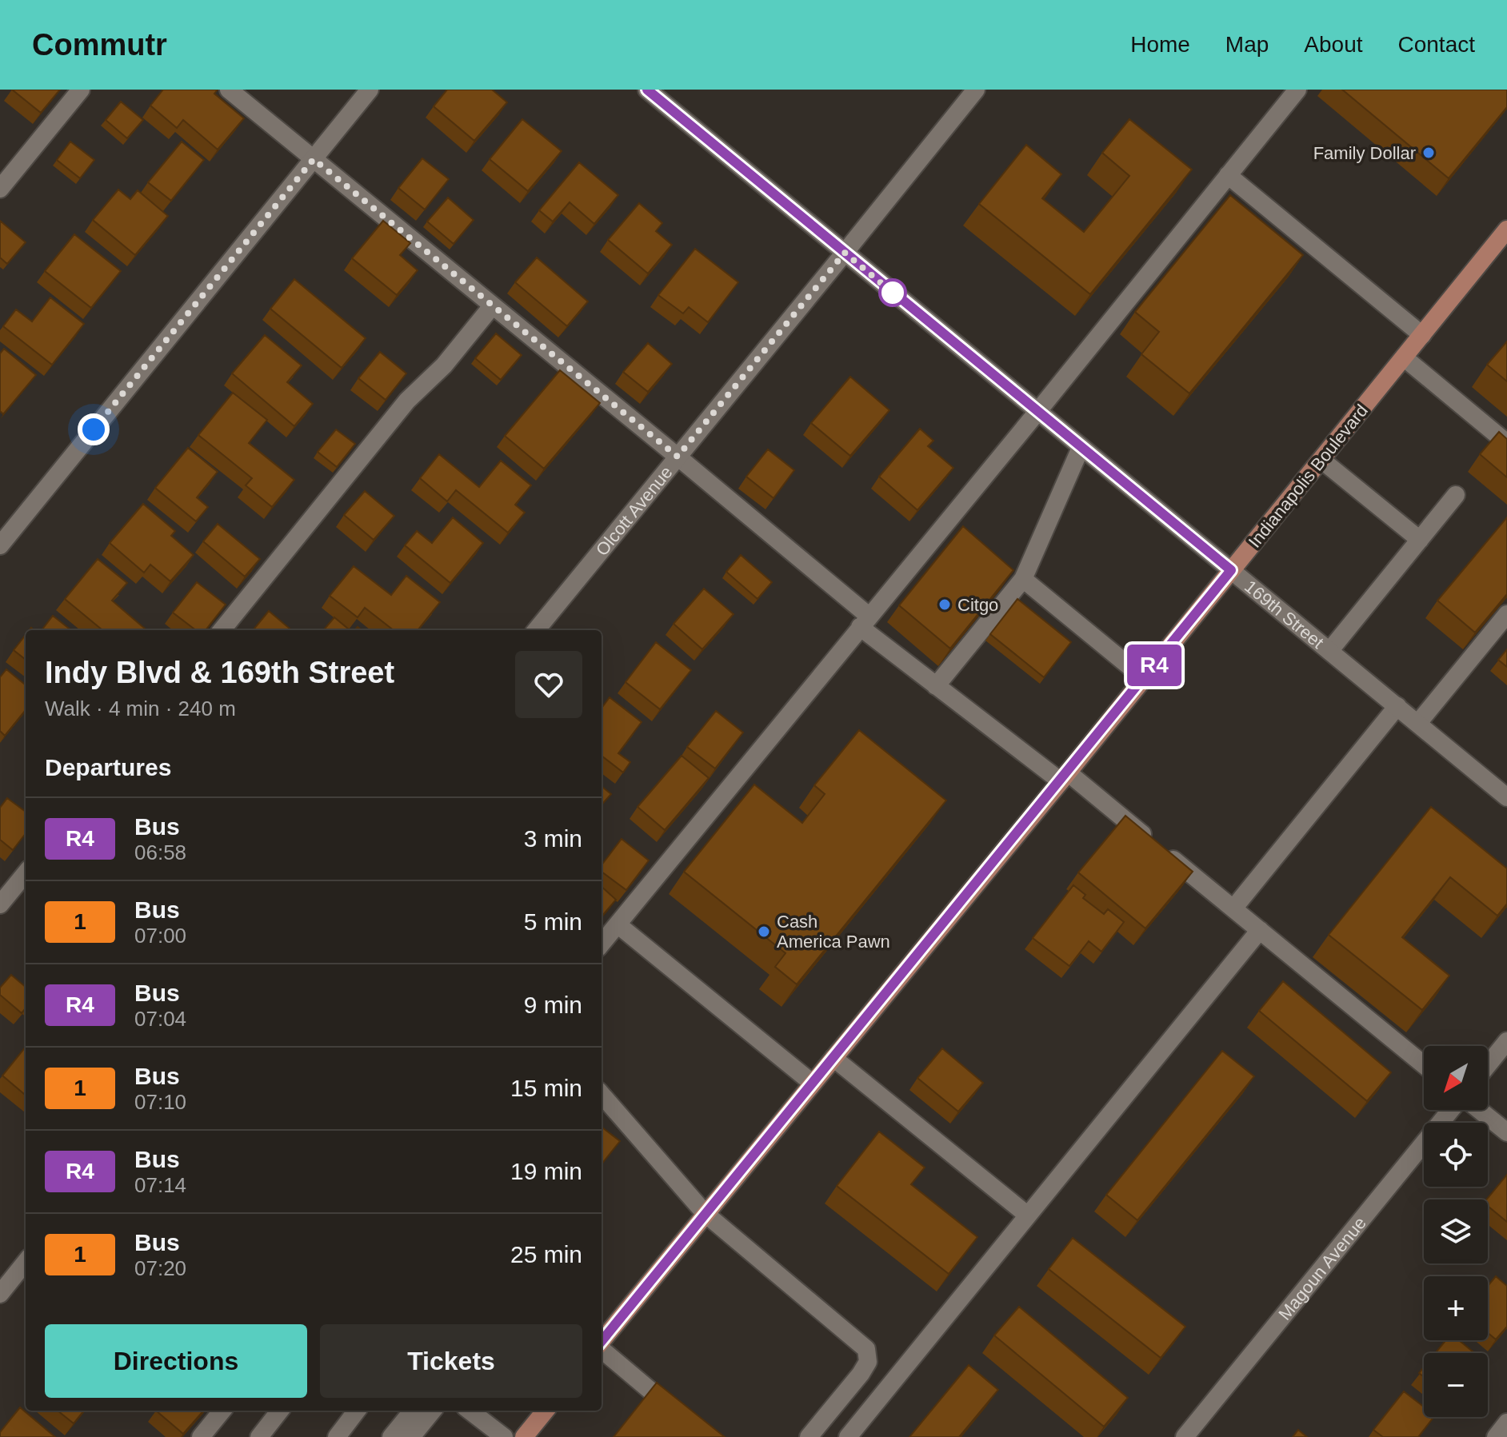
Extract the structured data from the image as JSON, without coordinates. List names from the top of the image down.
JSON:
{
  "streets": {
    "main road": ["Indianapolis Boulevard"],
    "street": ["Olcott Avenue", "169th Street", "Magoun Avenue"]
  },
  "crossings": [
    ["Indianapolis Boulevard", "169th Street"],
    ["Olcott Avenue", "169th Street"]
  ],
  "places": ["Family Dollar", "Citgo", "Cash America Pawn"],
  "lines": ["bus line R4"],
  "north": "bottom left",
  "page": {
    "header": "Commutr",
    "nav": [
      "Home",
      "Map",
      "About",
      "Contact"
    ],
    "on_map": "R4",
    "heading": [
      ["Indy Blvd & 169th Street", "Walk · 4 min · 240 m"],
      "Departures"
    ],
    "list": [
      {
        "mark": "R4",
        "name": "Bus",
        "note": "06:58",
        "value": "3 min"
      },
      {
        "mark": "1",
        "name": "Bus",
        "note": "07:00",
        "value": "5 min"
      },
      {
        "mark": "R4",
        "name": "Bus",
        "note": "07:04",
        "value": "9 min"
      },
      {
        "mark": "1",
        "name": "Bus",
        "note": "07:10",
        "value": "15 min"
      },
      {
        "mark": "R4",
        "name": "Bus",
        "note": "07:14",
        "value": "19 min"
      },
      {
        "mark": "1",
        "name": "Bus",
        "note": "07:20",
        "value": "25 min"
      }
    ],
    "map_buttons": ["+", "−"],
    "buttons": ["Directions", "Tickets"]
  }
}
